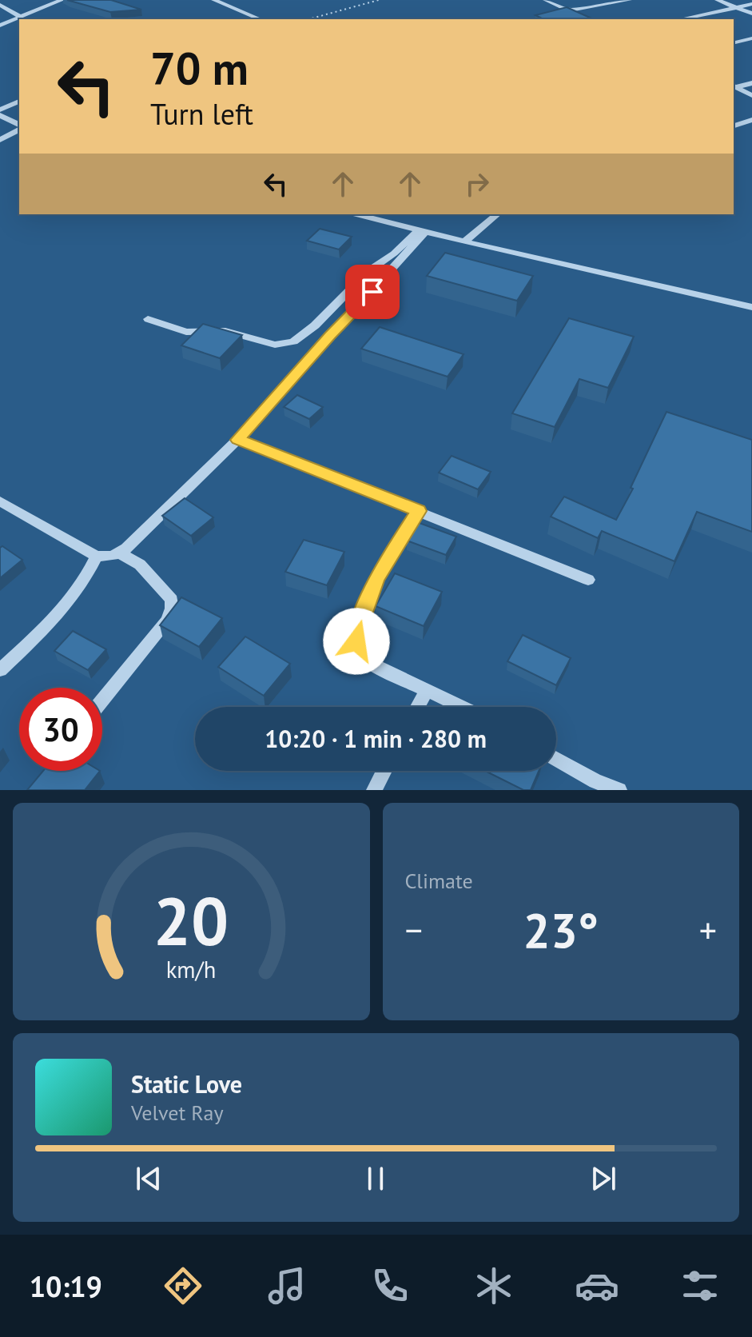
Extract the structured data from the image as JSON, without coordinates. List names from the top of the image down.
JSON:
{
  "page": {
    "turn": ["70 m", "Turn left"],
    "limit": "30",
    "trip": "10:20 · 1 min · 280 m",
    "tile": "Climate",
    "heat": ["−", "23°", "+"],
    "song": ["Static Love", "Velvet Ray"],
    "tabs": "10:19",
    "gauge": ["20", "km/h"]
  }
}
